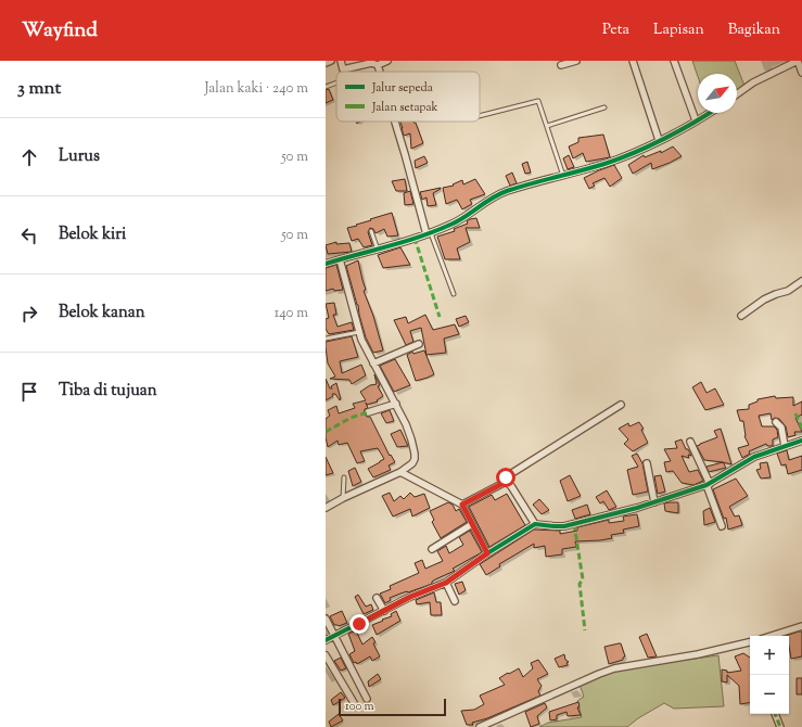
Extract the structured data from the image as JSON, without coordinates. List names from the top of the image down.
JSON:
{
  "legend": ["Jalur sepeda", "Jalan setapak"],
  "scale_bar": "100 m",
  "north": "top right",
  "page": {
    "header": "Wayfind",
    "nav": ["Peta", "Lapisan", "Bagikan"],
    "heading": ["3 mnt", "Jalan kaki · 240 m"],
    "list": [
      ["Lurus", "50 m"],
      ["Belok kiri", "50 m"],
      ["Belok kanan", "140 m"],
      "Tiba di tujuan"
    ],
    "map_buttons": ["+", "−"],
    "scale": "100 m"
  }
}
